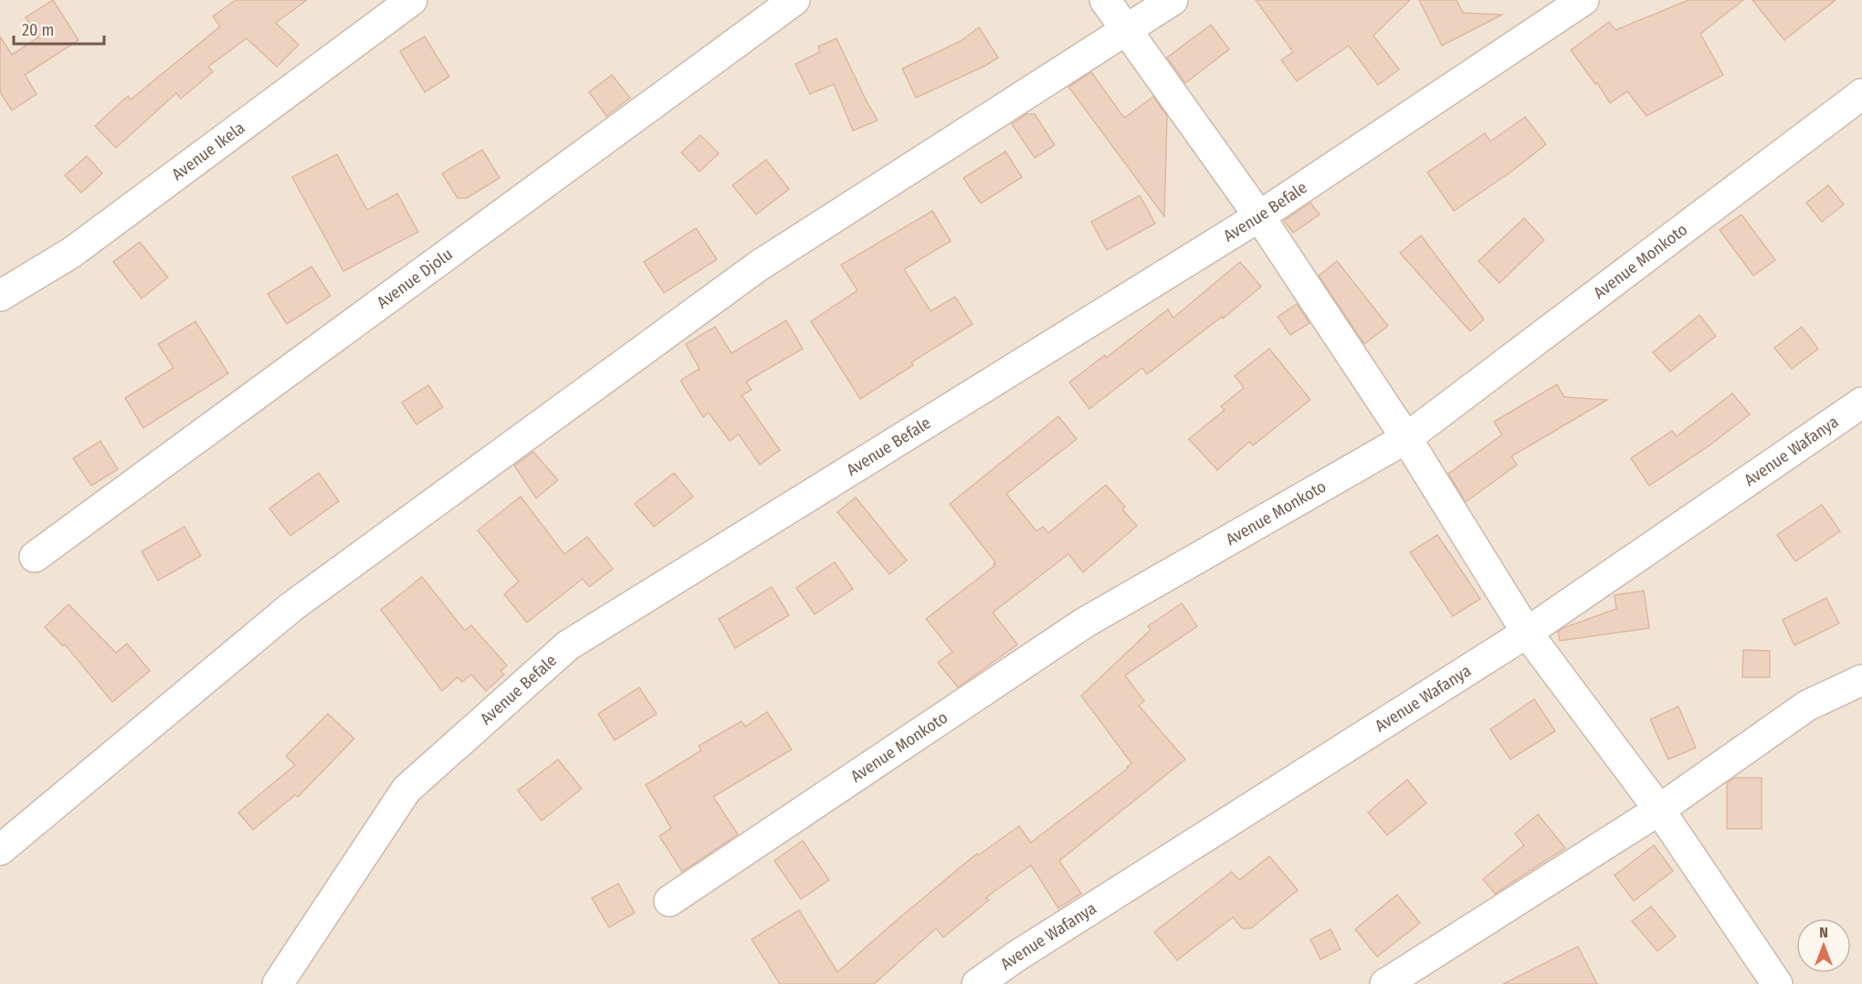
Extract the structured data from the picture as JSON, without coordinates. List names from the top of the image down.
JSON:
{
  "streets": {
    "street": [
      "Avenue Ikela",
      "Avenue Befale",
      "Avenue Monkoto",
      "Avenue Djolu",
      "Avenue Wafanya"
    ]
  },
  "scale_bar": "20 m",
  "north": "top"
}
